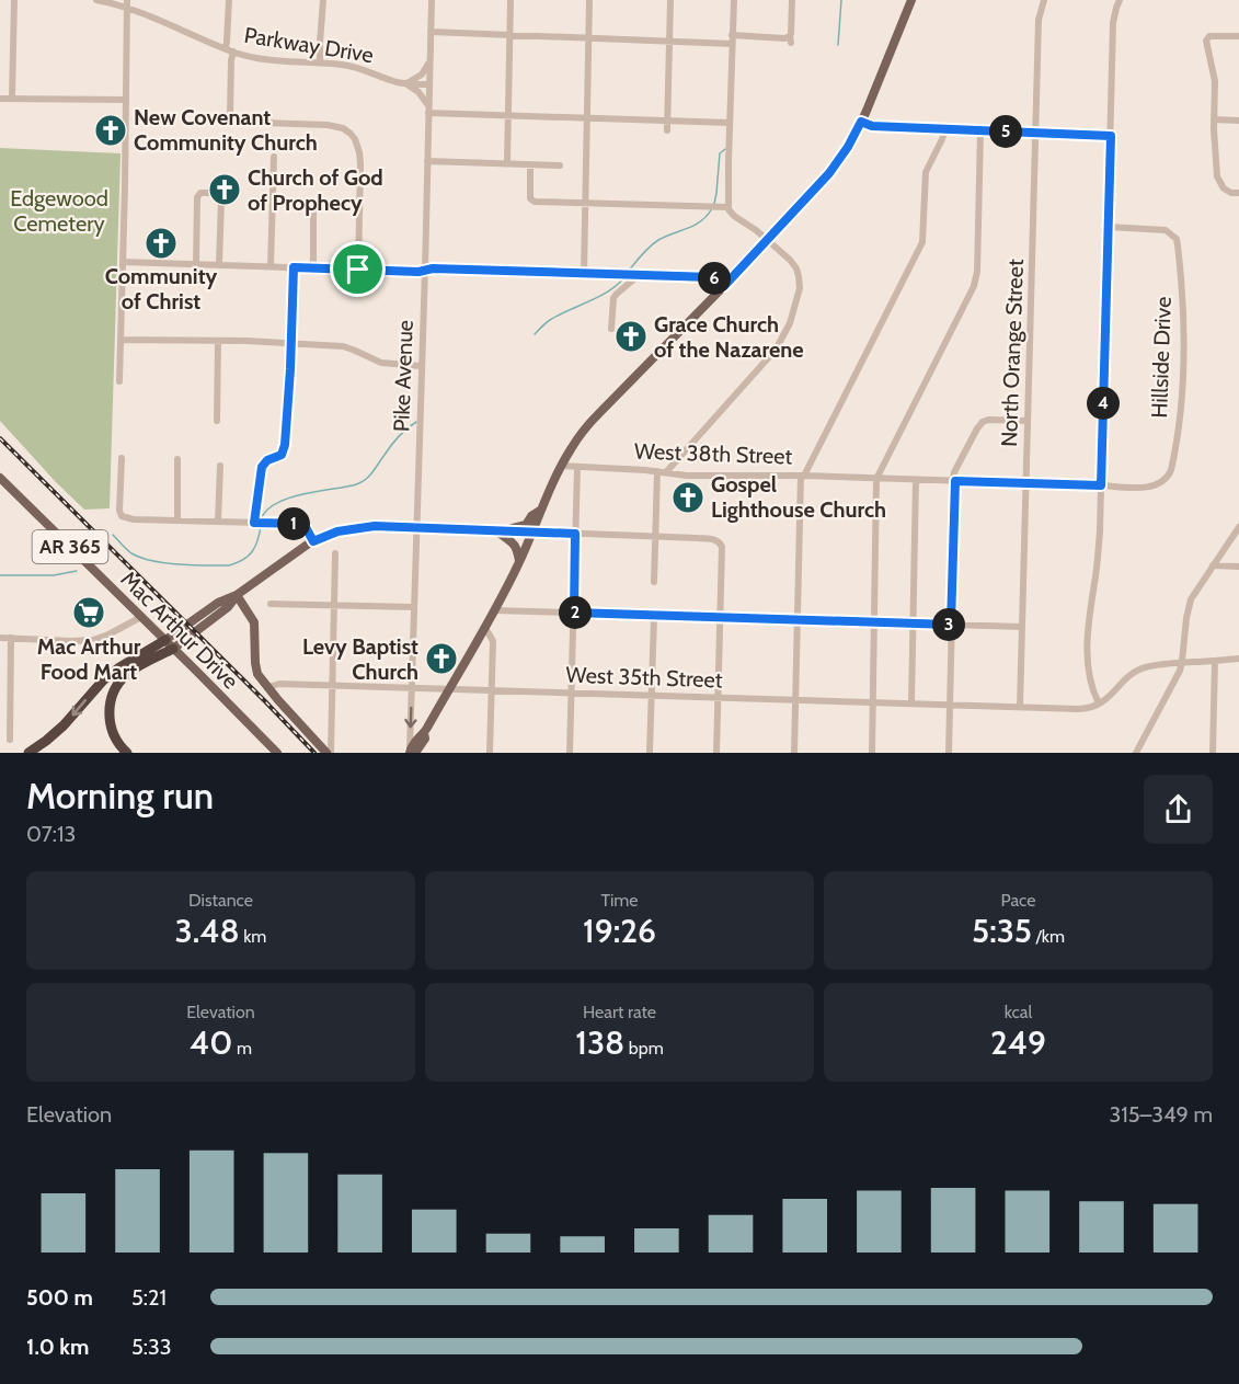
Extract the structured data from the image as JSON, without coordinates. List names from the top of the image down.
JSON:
{
  "streets": {
    "main road": ["AR 365", "Mac Arthur Drive"],
    "street": [
      "Parkway Drive",
      "North Orange Street",
      "Hillside Drive",
      "Pike Avenue",
      "West 38th Street",
      "West 35th Street"
    ]
  },
  "crossings": [
    ["Parkway Drive", "Pike Avenue"],
    ["North Orange Street", "West 38th Street"],
    ["North Orange Street", "West 35th Street"],
    ["Hillside Drive", "West 38th Street"],
    ["Pike Avenue", "West 35th Street"]
  ],
  "parks": ["Edgewood Cemetery"],
  "places": {
    "church": [
      "New Covenant Community Church",
      "Church of God of Prophecy",
      "Community of Christ",
      "Grace Church of the Nazarene",
      "Gospel Lighthouse Church",
      "Levy Baptist Church"
    ],
    "supermarket": ["Mac Arthur Food Mart"]
  },
  "page": {
    "pins": [
      "5",
      "6",
      "4",
      "1",
      "2",
      "3"
    ],
    "heading": ["Morning run", "07:13"],
    "stats": [
      ["Distance", "3.48 km"],
      ["Time", "19:26"],
      ["Pace", "5:35 /km"],
      ["Elevation", "40 m"],
      ["Heart rate", "138 bpm"],
      ["kcal", "249"]
    ],
    "chart": ["Elevation", "315–349 m"],
    "list": [
      {
        "name": "500 m",
        "note": "5:21"
      },
      {
        "name": "1.0 km",
        "note": "5:33"
      }
    ]
  }
}
